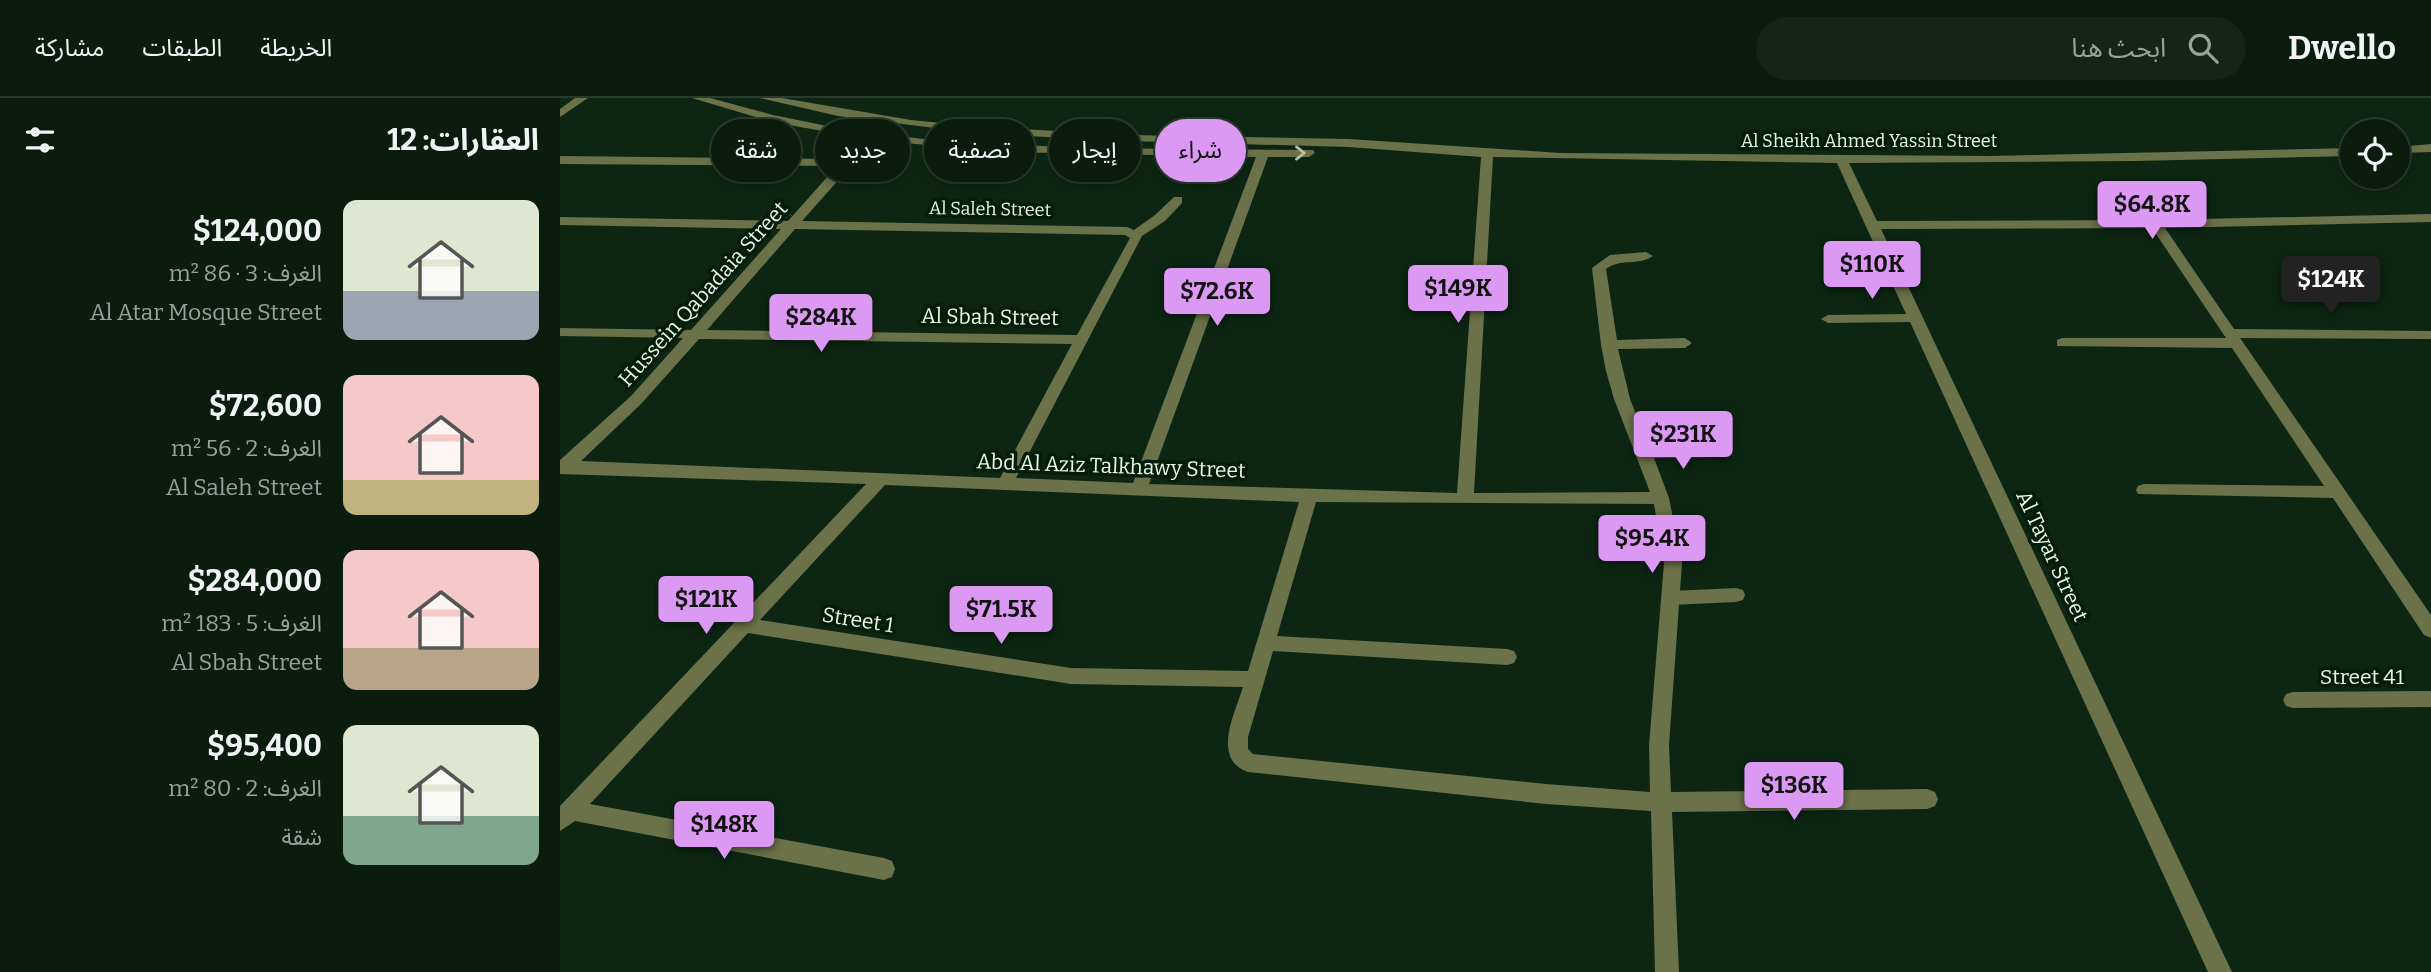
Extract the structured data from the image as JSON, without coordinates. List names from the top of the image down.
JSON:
{
  "streets": {
    "street": [
      "Al Sheikh Ahmed Yassin Street",
      "Al Saleh Street",
      "Hussein Qabadaia Street",
      "Al Sbah Street",
      "Abd Al Aziz Talkhawy Street",
      "Al Tayar Street",
      "Street 1",
      "Street 41"
    ]
  },
  "crossings": [
    ["Al Sheikh Ahmed Yassin Street", "Al Tayar Street"],
    ["Al Saleh Street", "Hussein Qabadaia Street"],
    ["Hussein Qabadaia Street", "Al Sbah Street"],
    ["Hussein Qabadaia Street", "Abd Al Aziz Talkhawy Street"]
  ],
  "page": {
    "header": "Dwello",
    "search": "ابحث هنا",
    "nav": ["الخريطة", "الطبقات", "مشاركة"],
    "heading": "العقارات: 12",
    "chip": [
      "شراء",
      "إيجار",
      "تصفية",
      "جديد",
      "شقة"
    ],
    "price": [
      "$64.8K",
      "$110K",
      "$124K",
      "$149K",
      "$72.6K",
      "$284K",
      "$231K",
      "$95.4K",
      "$121K",
      "$71.5K",
      "$136K",
      "$148K"
    ],
    "list": [
      {
        "name": "$124,000",
        "note": "الغرف: 3 · 86 m² · Al Atar Mosque Street"
      },
      {
        "name": "$72,600",
        "note": "الغرف: 2 · 56 m² · Al Saleh Street"
      },
      {
        "name": "$284,000",
        "note": "الغرف: 5 · 183 m² · Al Sbah Street"
      },
      {
        "name": "$95,400",
        "note": "الغرف: 2 · 80 m² · شقة"
      }
    ]
  }
}
